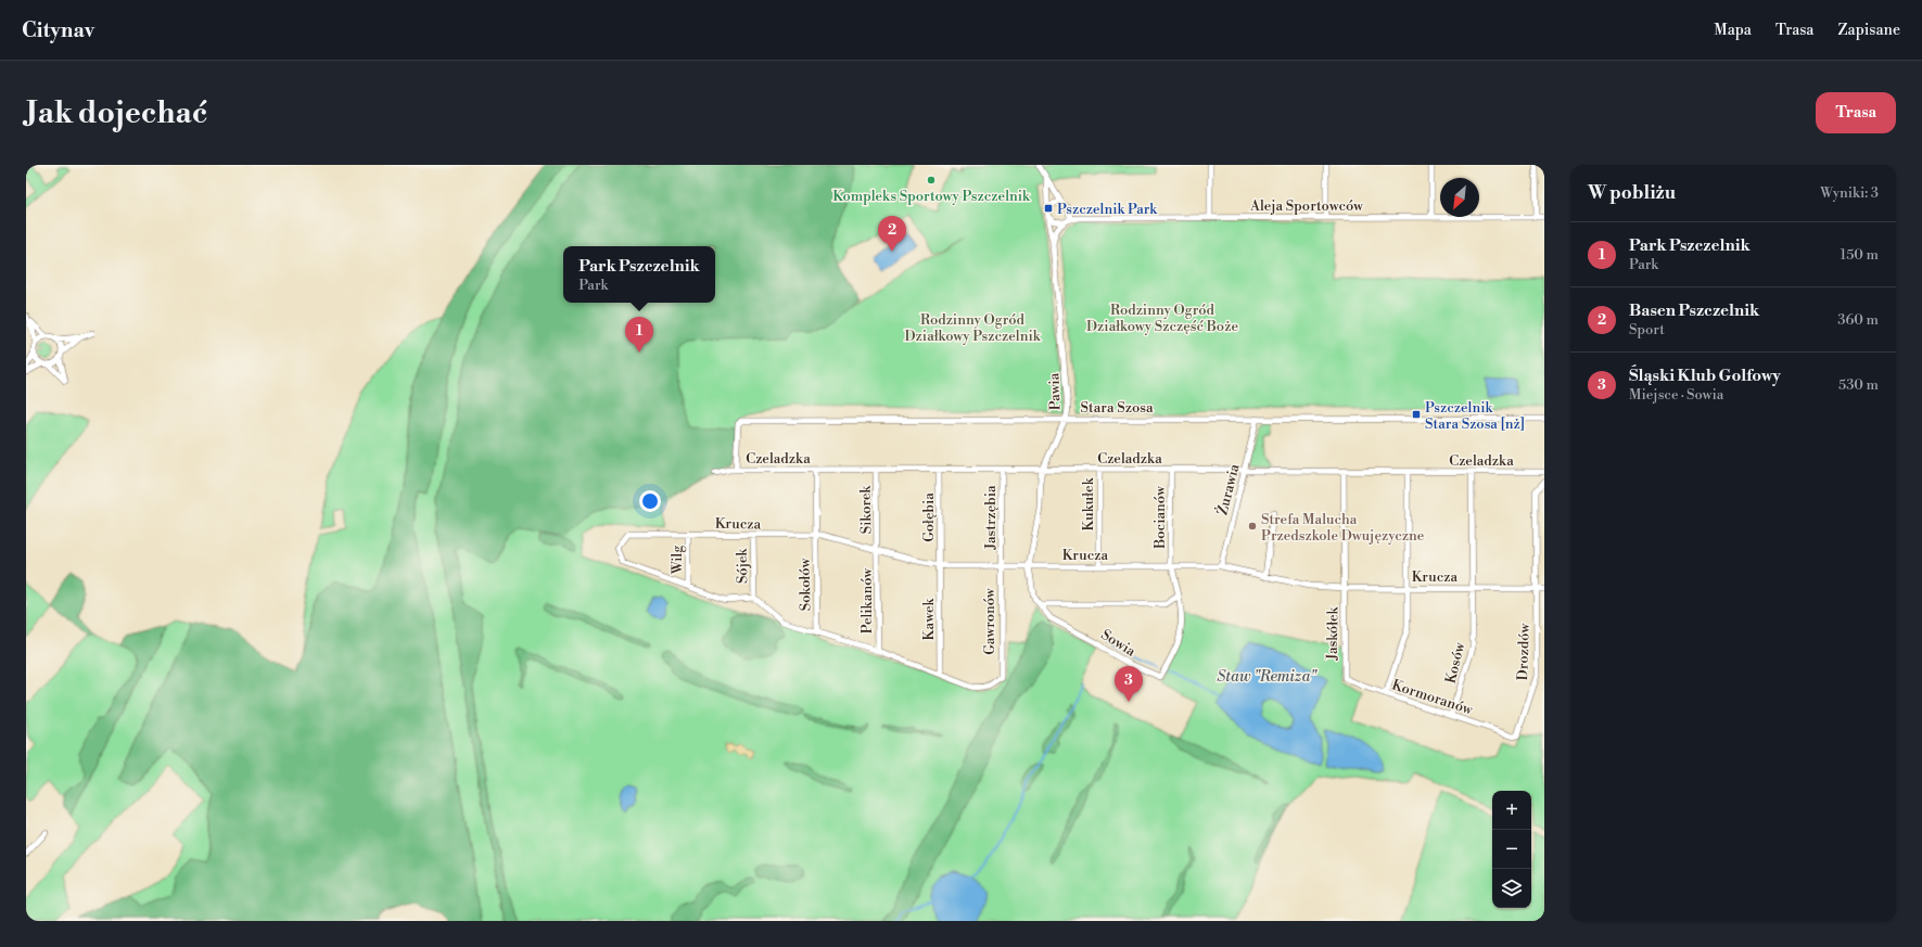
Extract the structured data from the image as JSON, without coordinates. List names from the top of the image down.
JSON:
{
  "streets": {
    "street": [
      "Aleja Sportowców",
      "Pawia",
      "Stara Szosa",
      "Czeladzka",
      "Żurawia",
      "Kukułek",
      "Sikorek",
      "Gołębia",
      "Jastrzębia",
      "Bocianów",
      "Krucza",
      "Wilg",
      "Sójek",
      "Sokołów",
      "Pelikanów",
      "Kawek",
      "Gawronów",
      "Jaskółek",
      "Sowia",
      "Drozdów",
      "Kosów",
      "Kormoranów"
    ]
  },
  "crossings": [
    ["Aleja Sportowców", "Pawia"],
    ["Pawia", "Stara Szosa"],
    ["Pawia", "Czeladzka"],
    ["Pawia", "Krucza"],
    ["Pawia", "Sowia"],
    ["Stara Szosa", "Czeladzka"],
    ["Stara Szosa", "Żurawia"],
    ["Czeladzka", "Żurawia"],
    ["Czeladzka", "Kukułek"],
    ["Czeladzka", "Sikorek"],
    ["Czeladzka", "Gołębia"],
    ["Czeladzka", "Jastrzębia"],
    ["Czeladzka", "Bocianów"],
    ["Czeladzka", "Sokołów"],
    ["Czeladzka", "Jaskółek"],
    ["Czeladzka", "Kosów"],
    ["Żurawia", "Krucza"],
    ["Kukułek", "Krucza"],
    ["Sikorek", "Krucza"],
    ["Sikorek", "Pelikanów"],
    ["Gołębia", "Krucza"],
    ["Gołębia", "Kawek"],
    ["Jastrzębia", "Krucza"],
    ["Jastrzębia", "Gawronów"],
    ["Bocianów", "Krucza"],
    ["Bocianów", "Sowia"],
    ["Krucza", "Wilg"],
    ["Krucza", "Sójek"],
    ["Krucza", "Sokołów"],
    ["Krucza", "Pelikanów"],
    ["Krucza", "Kawek"],
    ["Krucza", "Gawronów"],
    ["Krucza", "Jaskółek"],
    ["Krucza", "Sowia"],
    ["Krucza", "Drozdów"],
    ["Krucza", "Kosów"],
    ["Kawek", "Gawronów"],
    ["Jaskółek", "Kormoranów"],
    ["Drozdów", "Kormoranów"],
    ["Kosów", "Kormoranów"]
  ],
  "water": ["Staw \"Remiza\""],
  "parks": ["Rodzinny Ogród Działkowy Szczęść Boże", "Rodzinny Ogród Działkowy Pszczelnik"],
  "places": {
    "other": ["Kompleks Sportowy Pszczelnik", "Strefa Malucha Przedszkole Dwujęzyczne"],
    "transit": ["Pszczelnik Park", "Pszczelnik Stara Szosa [nż]"]
  },
  "north": "bottom left",
  "page": {
    "header": "Citynav",
    "nav": ["Mapa", "Trasa", "Zapisane"],
    "buttons": "Trasa",
    "title": "Jak dojechać",
    "heading": ["W pobliżu", "Wyniki: 3"],
    "pins": ["2", "1", "3"],
    "list": [
      {
        "mark": "1",
        "name": "Park Pszczelnik",
        "note": "Park",
        "value": "150 m"
      },
      {
        "mark": "2",
        "name": "Basen Pszczelnik",
        "note": "Sport",
        "value": "360 m"
      },
      {
        "mark": "3",
        "name": "Śląski Klub Golfowy",
        "note": "Miejsce · Sowia",
        "value": "530 m"
      }
    ],
    "popup": ["Park Pszczelnik", "Park"],
    "map_buttons": ["+", "−"]
  }
}
